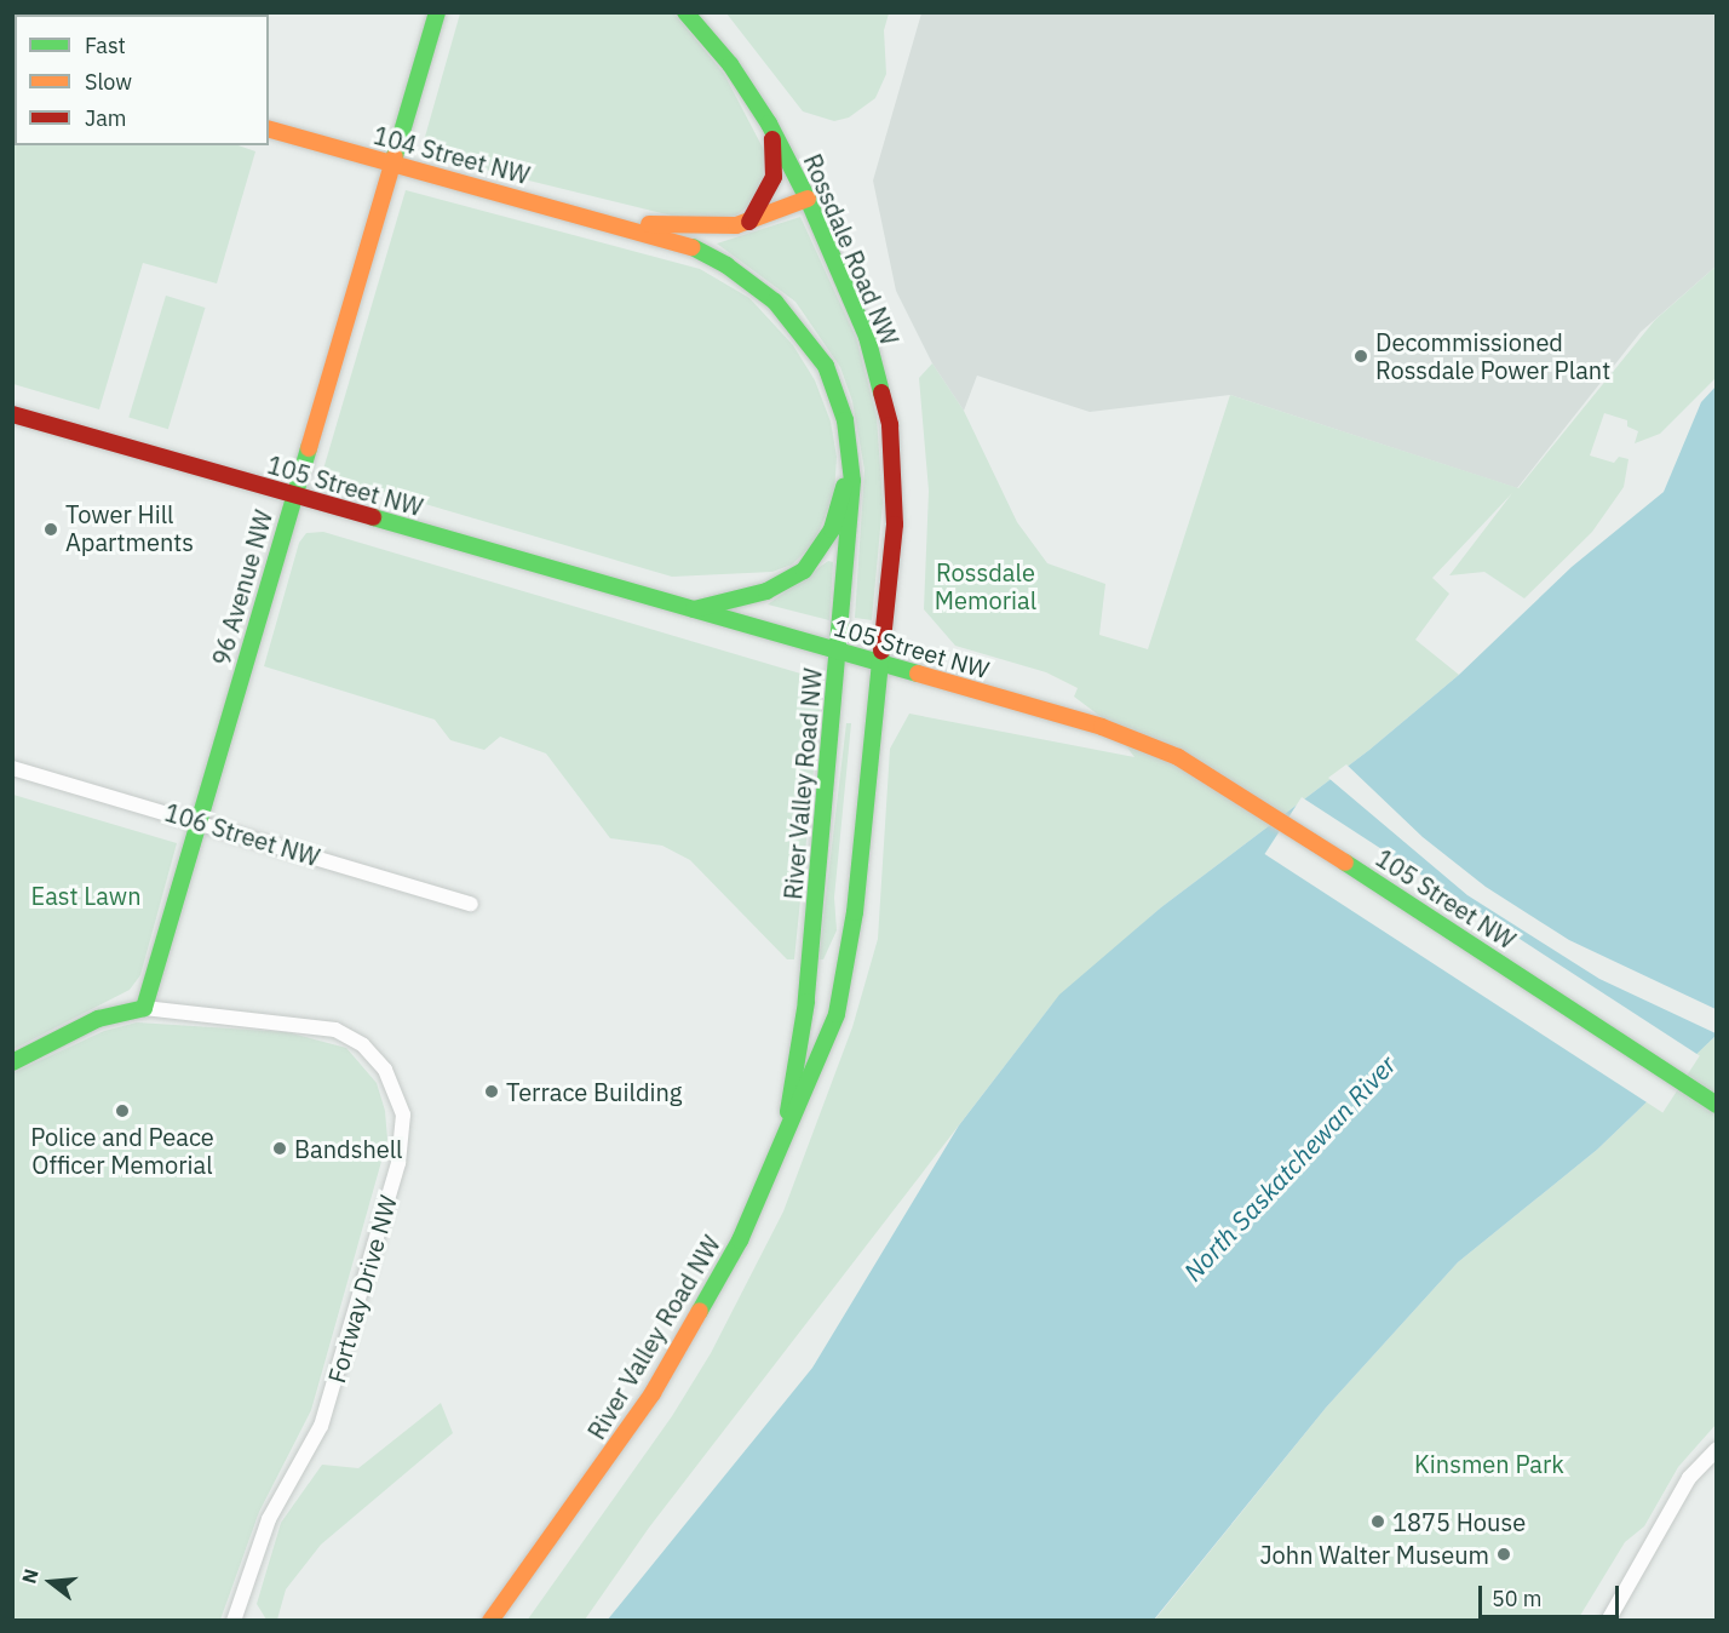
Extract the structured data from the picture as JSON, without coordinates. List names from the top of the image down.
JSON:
{
  "streets": {
    "main road": [
      "104 Street NW",
      "Rossdale Road NW",
      "105 Street NW",
      "96 Avenue NW",
      "River Valley Road NW"
    ],
    "street": ["106 Street NW", "Fortway Drive NW"]
  },
  "crossings": [
    ["104 Street NW", "96 Avenue NW"],
    ["Rossdale Road NW", "105 Street NW"],
    ["Rossdale Road NW", "River Valley Road NW"],
    ["105 Street NW", "96 Avenue NW"],
    ["105 Street NW", "River Valley Road NW"],
    ["96 Avenue NW", "106 Street NW"],
    ["96 Avenue NW", "Fortway Drive NW"]
  ],
  "water": ["North Saskatchewan River"],
  "parks": ["Rossdale Memorial", "East Lawn", "Kinsmen Park"],
  "places": [
    "Decommissioned Rossdale Power Plant",
    "Tower Hill Apartments",
    "Terrace Building",
    "Police and Peace Officer Memorial",
    "Bandshell",
    "1875 House",
    "John Walter Museum"
  ],
  "legend": ["Fast", "Slow", "Jam"],
  "scale_bar": "50 m",
  "north": "left"
}
